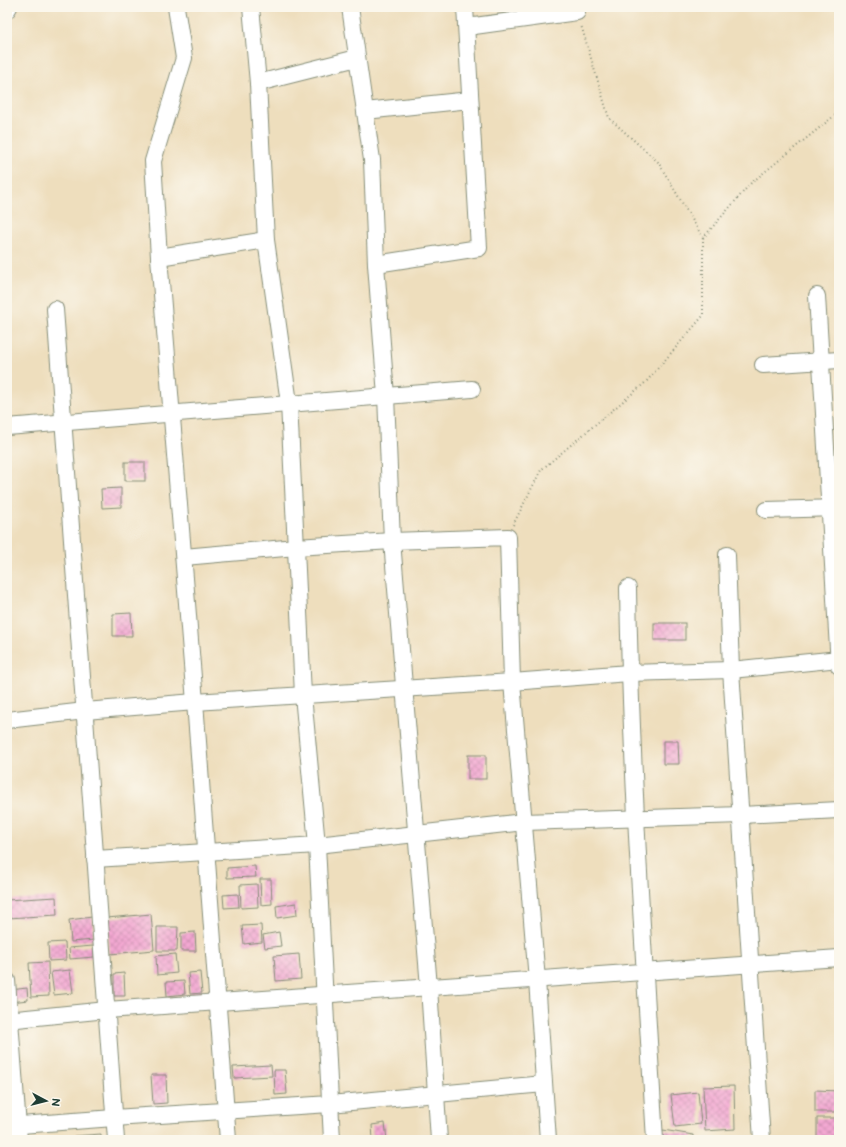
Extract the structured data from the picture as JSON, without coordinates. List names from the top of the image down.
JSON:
{
  "north": "right"
}
